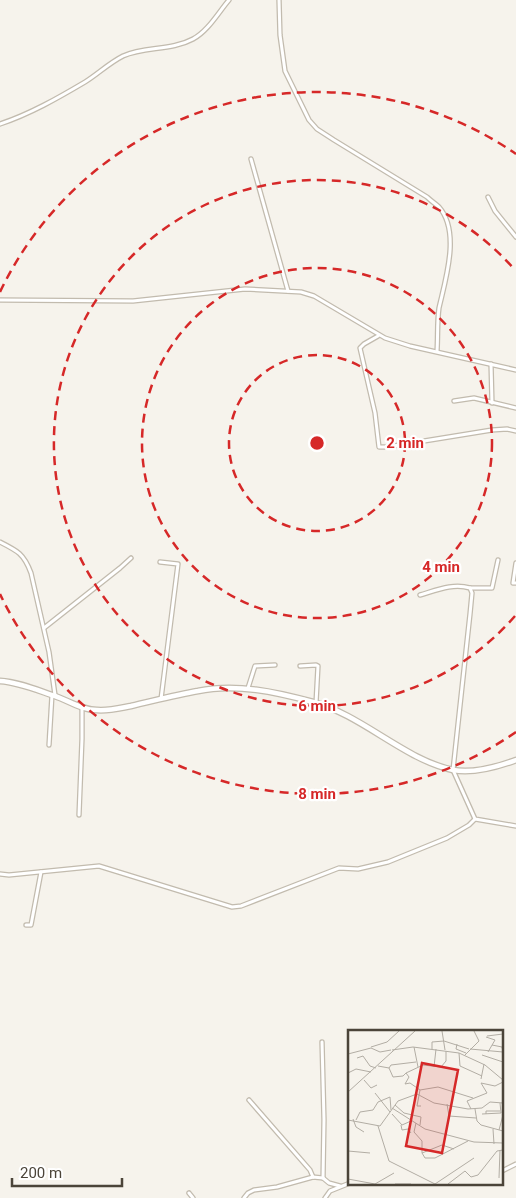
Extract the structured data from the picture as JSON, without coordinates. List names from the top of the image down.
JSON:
{
  "scale_bar": "200 m",
  "rings": [
    "2 min",
    "4 min",
    "6 min",
    "8 min"
  ]
}
